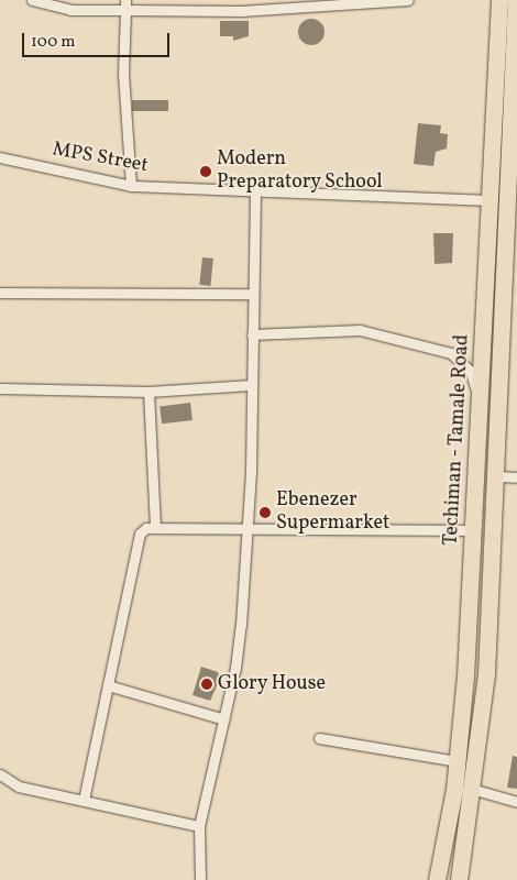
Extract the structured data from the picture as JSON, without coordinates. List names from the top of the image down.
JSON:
{
  "streets": {
    "highway": ["Techiman - Tamale Road"],
    "street": ["MPS Street"]
  },
  "crossings": [
    ["MPS Street", "Techiman - Tamale Road"]
  ],
  "places": ["Modern Preparatory School", "Ebenezer Supermarket", "Glory House"],
  "scale_bar": "100 m"
}
